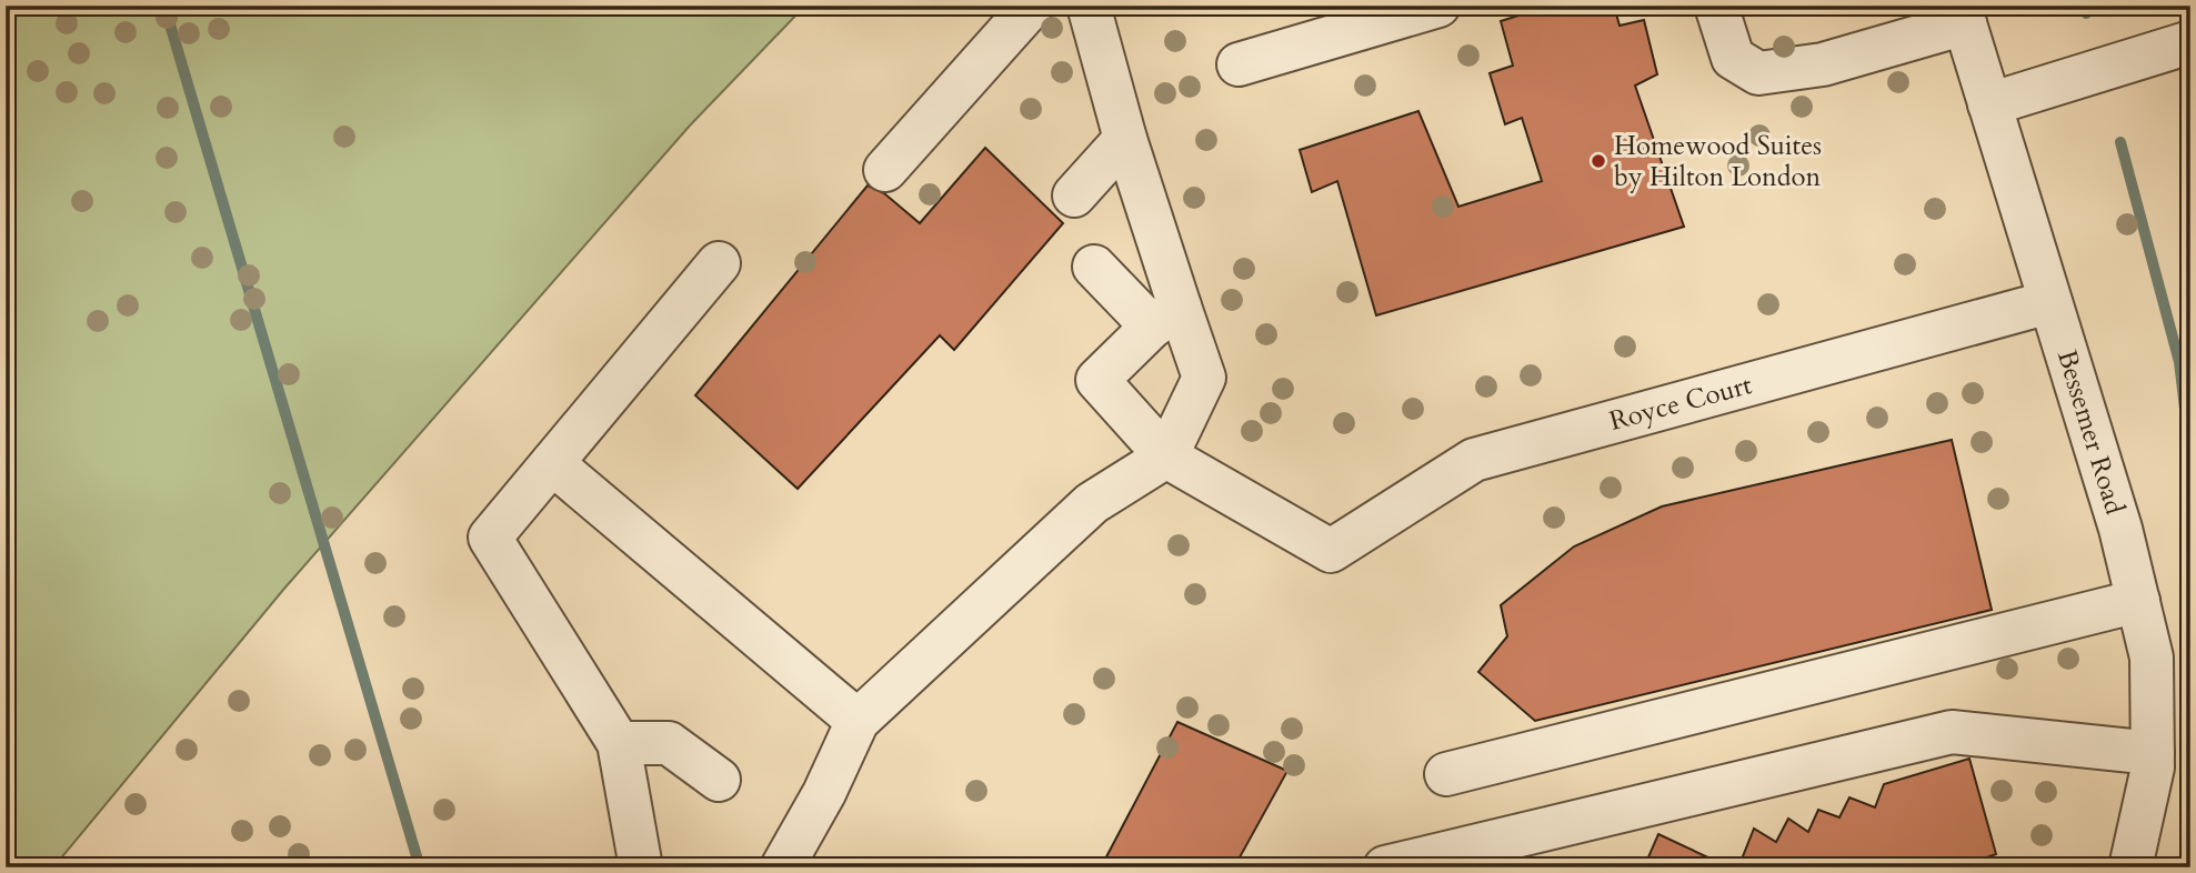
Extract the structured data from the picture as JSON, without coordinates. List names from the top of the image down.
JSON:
{
  "streets": {
    "street": ["Royce Court", "Bessemer Road"]
  },
  "crossings": [
    ["Royce Court", "Bessemer Road"]
  ],
  "places": ["Homewood Suites by Hilton London"]
}
